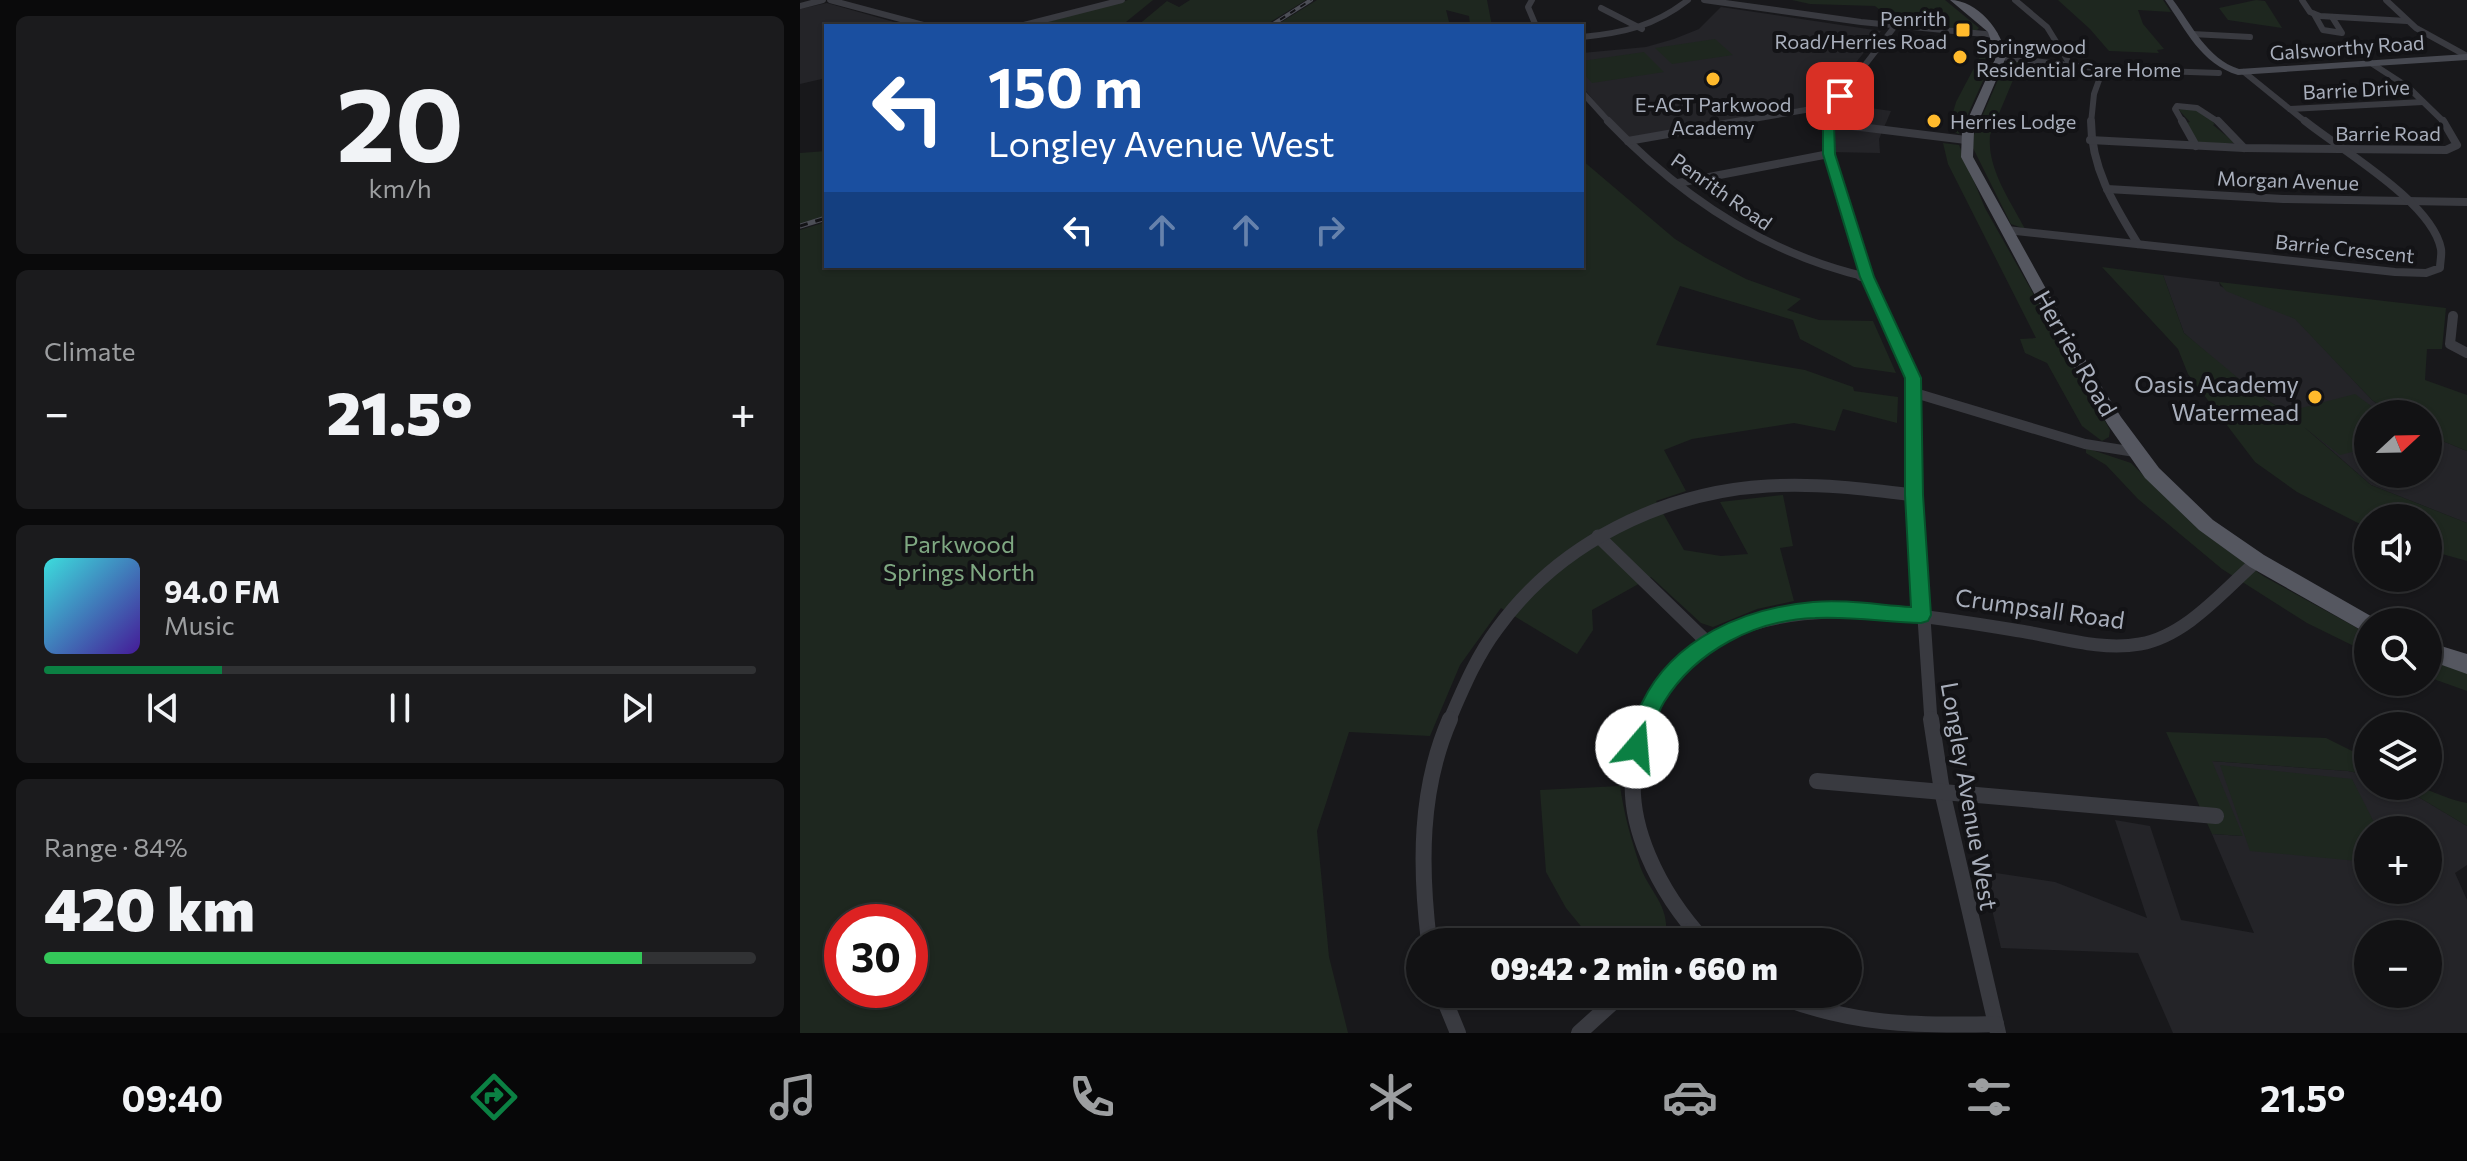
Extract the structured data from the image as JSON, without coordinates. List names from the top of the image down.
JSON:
{
  "streets": {
    "main road": ["Herries Road"],
    "street": [
      "Galsworthy Road",
      "Barrie Drive",
      "Barrie Road",
      "Morgan Avenue",
      "Penrith Road",
      "Barrie Crescent",
      "Crumpsall Road",
      "Longley Avenue West"
    ]
  },
  "crossings": [
    ["Galsworthy Road", "Barrie Road"],
    ["Galsworthy Road", "Barrie Crescent"],
    ["Barrie Drive", "Barrie Road"],
    ["Barrie Drive", "Barrie Crescent"],
    ["Barrie Road", "Barrie Crescent"],
    ["Morgan Avenue", "Barrie Crescent"],
    ["Penrith Road", "Longley Avenue West"],
    ["Barrie Crescent", "Herries Road"],
    ["Herries Road", "Crumpsall Road"],
    ["Crumpsall Road", "Longley Avenue West"]
  ],
  "parks": ["Parkwood Springs North"],
  "places": {
    "transit": ["Penrith Road/Herries Road"],
    "other": [
      "Springwood Residential Care Home",
      "E-ACT Parkwood Academy",
      "Herries Lodge",
      "Oasis Academy Watermead"
    ]
  },
  "north": "right",
  "page": {
    "tile": [
      ["20", "km/h"],
      "Climate",
      ["Range · 84%", "420 km"]
    ],
    "turn": ["150 m", "Longley Avenue West"],
    "heat": ["−", "21.5°", "+"],
    "map_buttons": ["+", "−"],
    "song": ["94.0 FM", "Music"],
    "limit": "30",
    "trip": "09:42 · 2 min · 660 m",
    "tabs": ["09:40", "21.5°"]
  }
}
